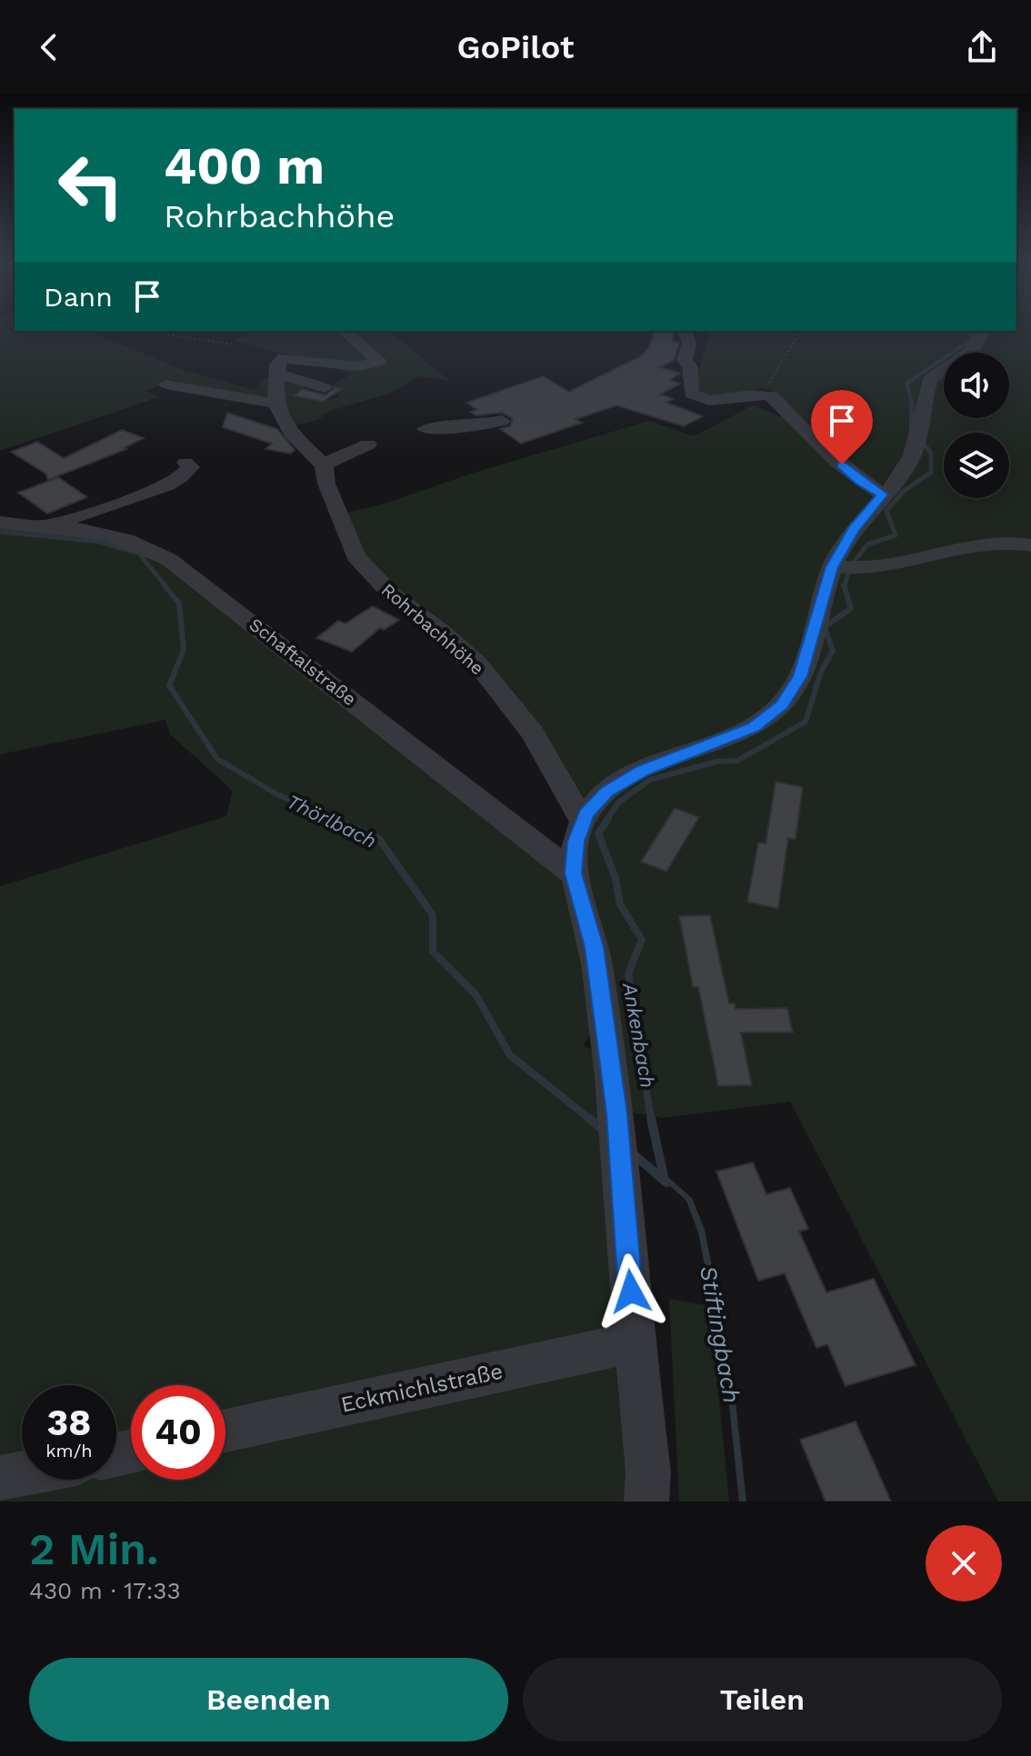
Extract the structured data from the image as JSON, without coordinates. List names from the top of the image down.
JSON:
{
  "streets": {
    "street": ["Rohrbachhöhe", "Schaftalstraße", "Eckmichlstraße"]
  },
  "water": ["Thörlbach", "Ankenbach", "Stiftingbach"],
  "page": {
    "header": "GoPilot",
    "turn": ["400 m", "Rohrbachhöhe"],
    "then": "Dann",
    "speed": "38 km/h",
    "limit": "40",
    "heading": ["2 Min.", "430 m · 17:33"],
    "buttons": ["Beenden", "Teilen"]
  }
}
